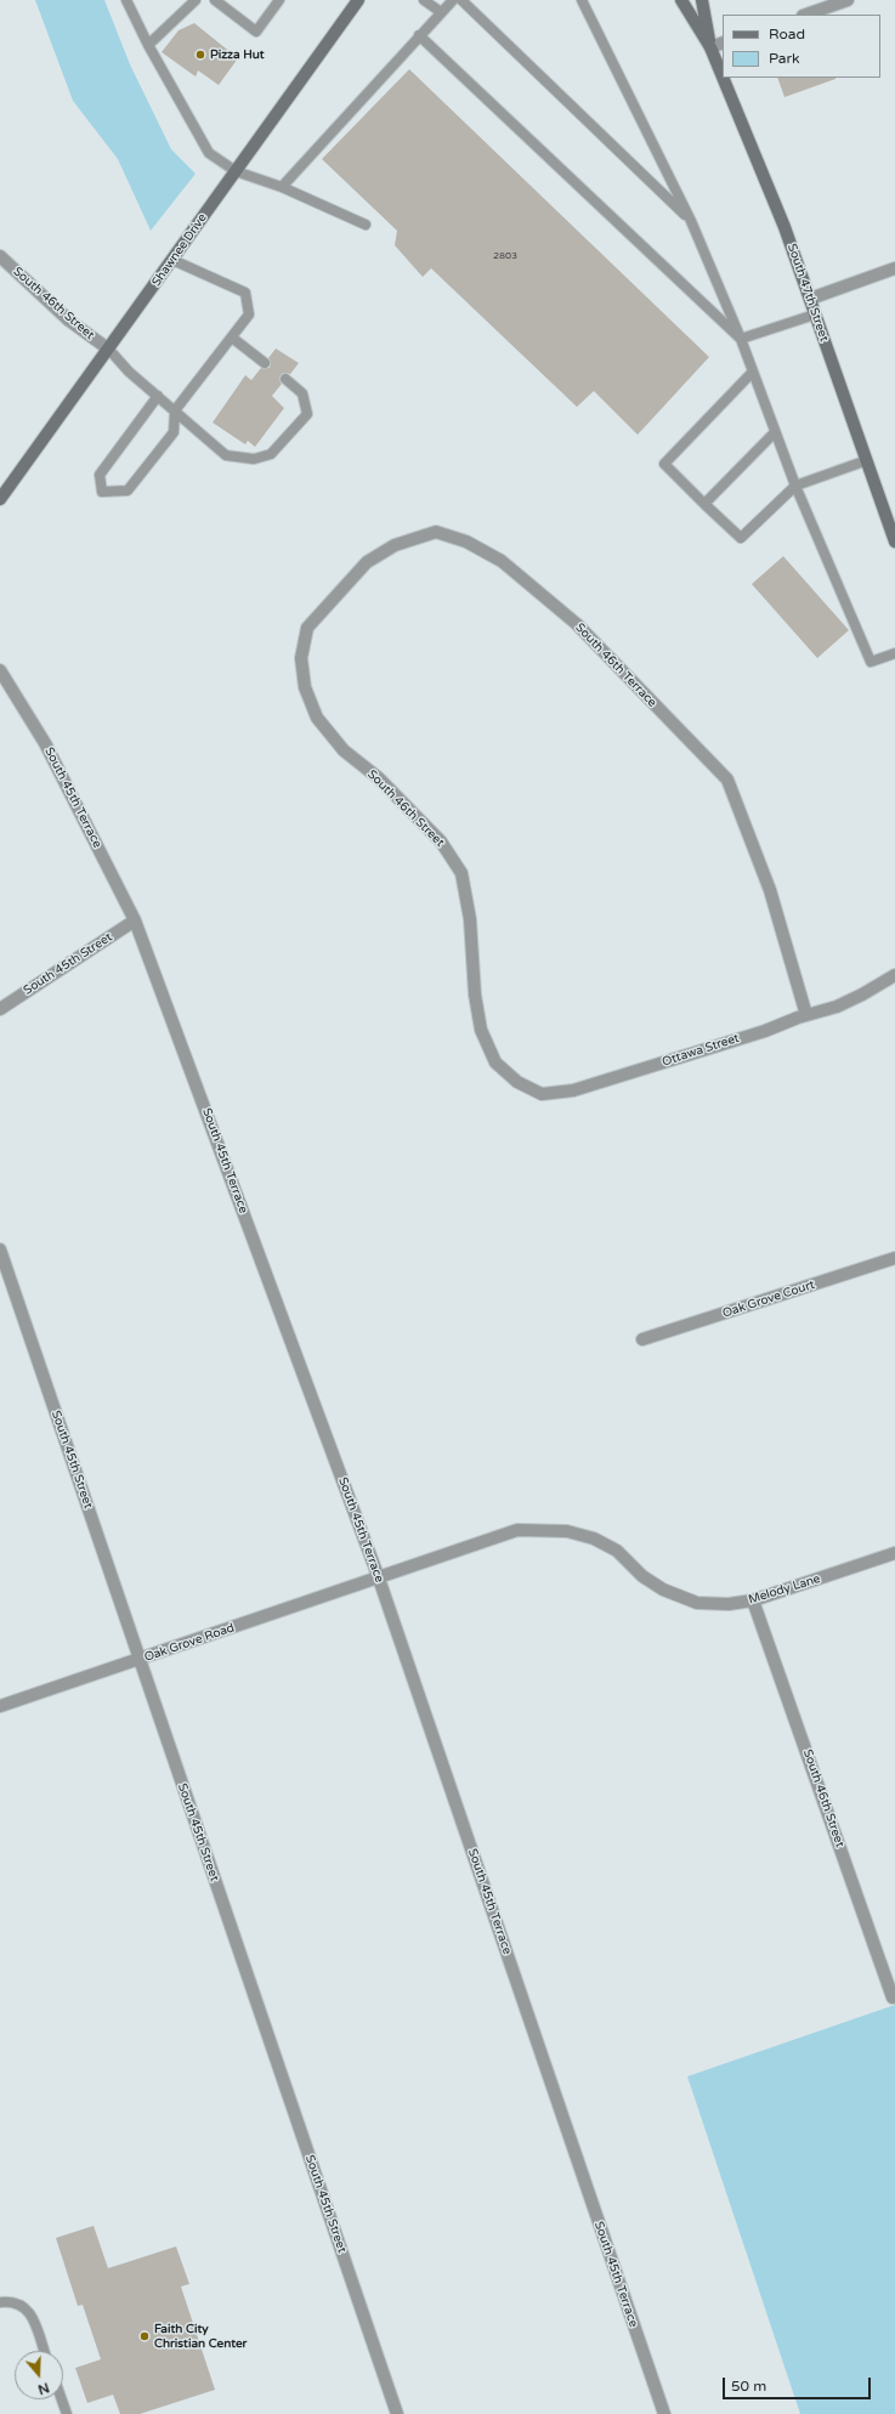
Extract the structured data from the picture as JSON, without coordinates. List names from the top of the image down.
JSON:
{
  "streets": {
    "street": [
      "Shawnee Drive",
      "South 47th Street",
      "South 46th Street",
      "South 46th Terrace",
      "South 45th Terrace",
      "South 45th Street",
      "Ottawa Street",
      "Oak Grove Court",
      "Melody Lane",
      "Oak Grove Road"
    ]
  },
  "crossings": [
    ["Shawnee Drive", "South 46th Street"],
    ["South 46th Street", "South 46th Terrace"],
    ["South 46th Street", "Ottawa Street"],
    ["South 46th Street", "Melody Lane"],
    ["South 46th Terrace", "Ottawa Street"],
    ["South 45th Terrace", "South 45th Street"],
    ["South 45th Terrace", "Melody Lane"],
    ["South 45th Terrace", "Oak Grove Road"],
    ["South 45th Street", "Oak Grove Road"],
    ["Melody Lane", "Oak Grove Road"]
  ],
  "places": ["Pizza Hut", "Faith City Christian Center"],
  "house_numbers": ["2803"],
  "legend": ["Road", "Park"],
  "scale_bar": "50 m",
  "north": "bottom"
}
